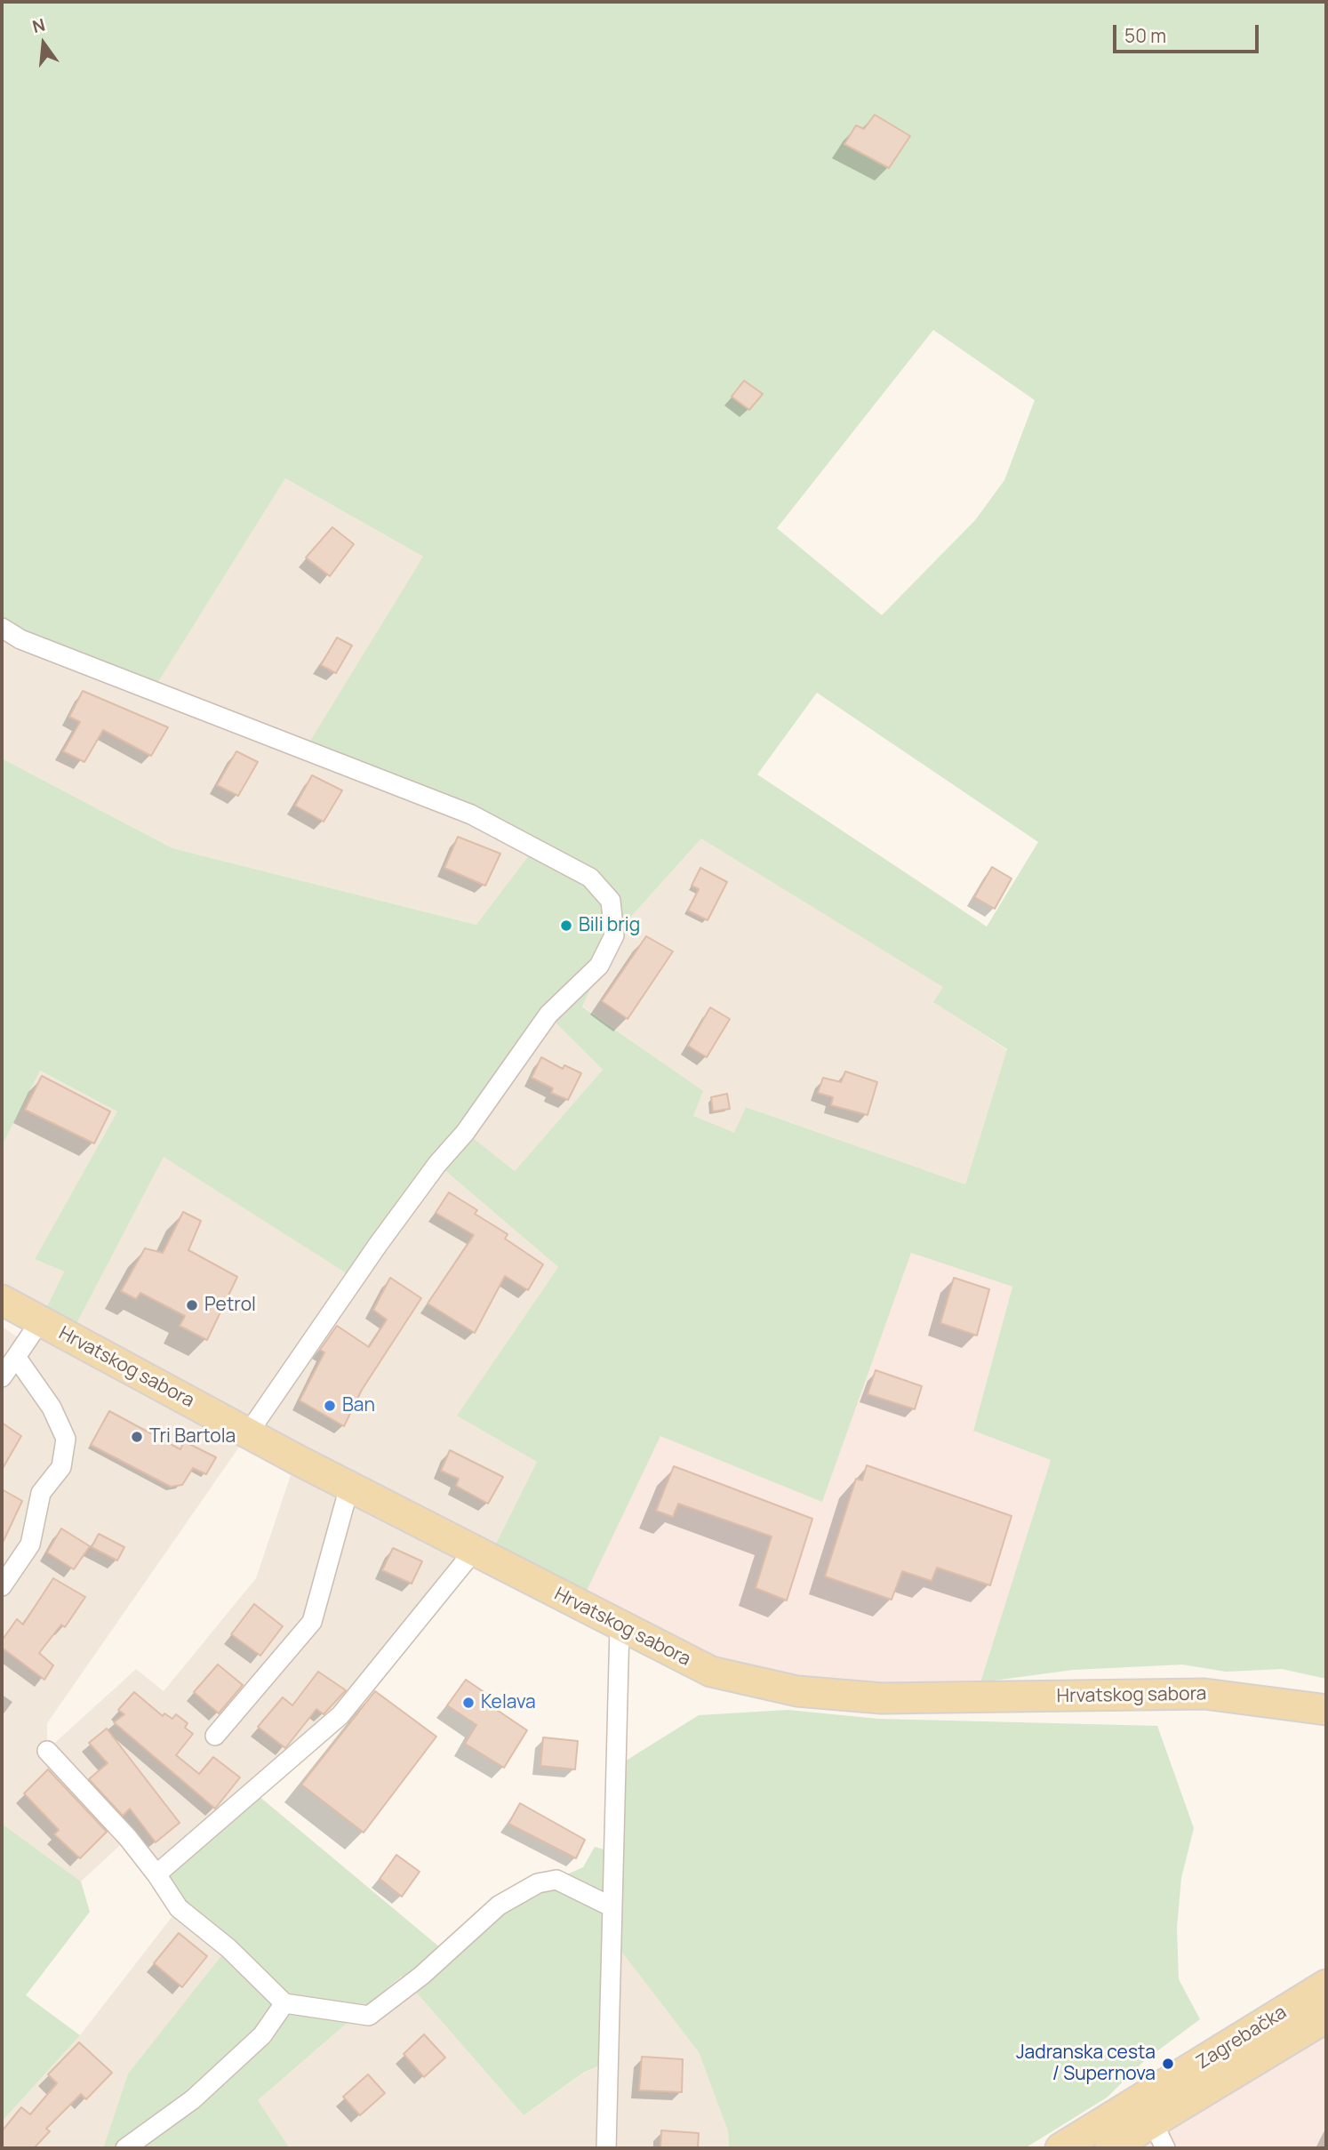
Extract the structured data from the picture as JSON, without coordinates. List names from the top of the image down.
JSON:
{
  "streets": {
    "main road": ["Hrvatskog sabora", "Zagrebačka"]
  },
  "places": [
    "Bili brig",
    "Petrol",
    "Ban",
    "Tri Bartola",
    "Kelava",
    "Jadranska cesta / Supernova"
  ],
  "scale_bar": "50 m",
  "north": "top"
}
